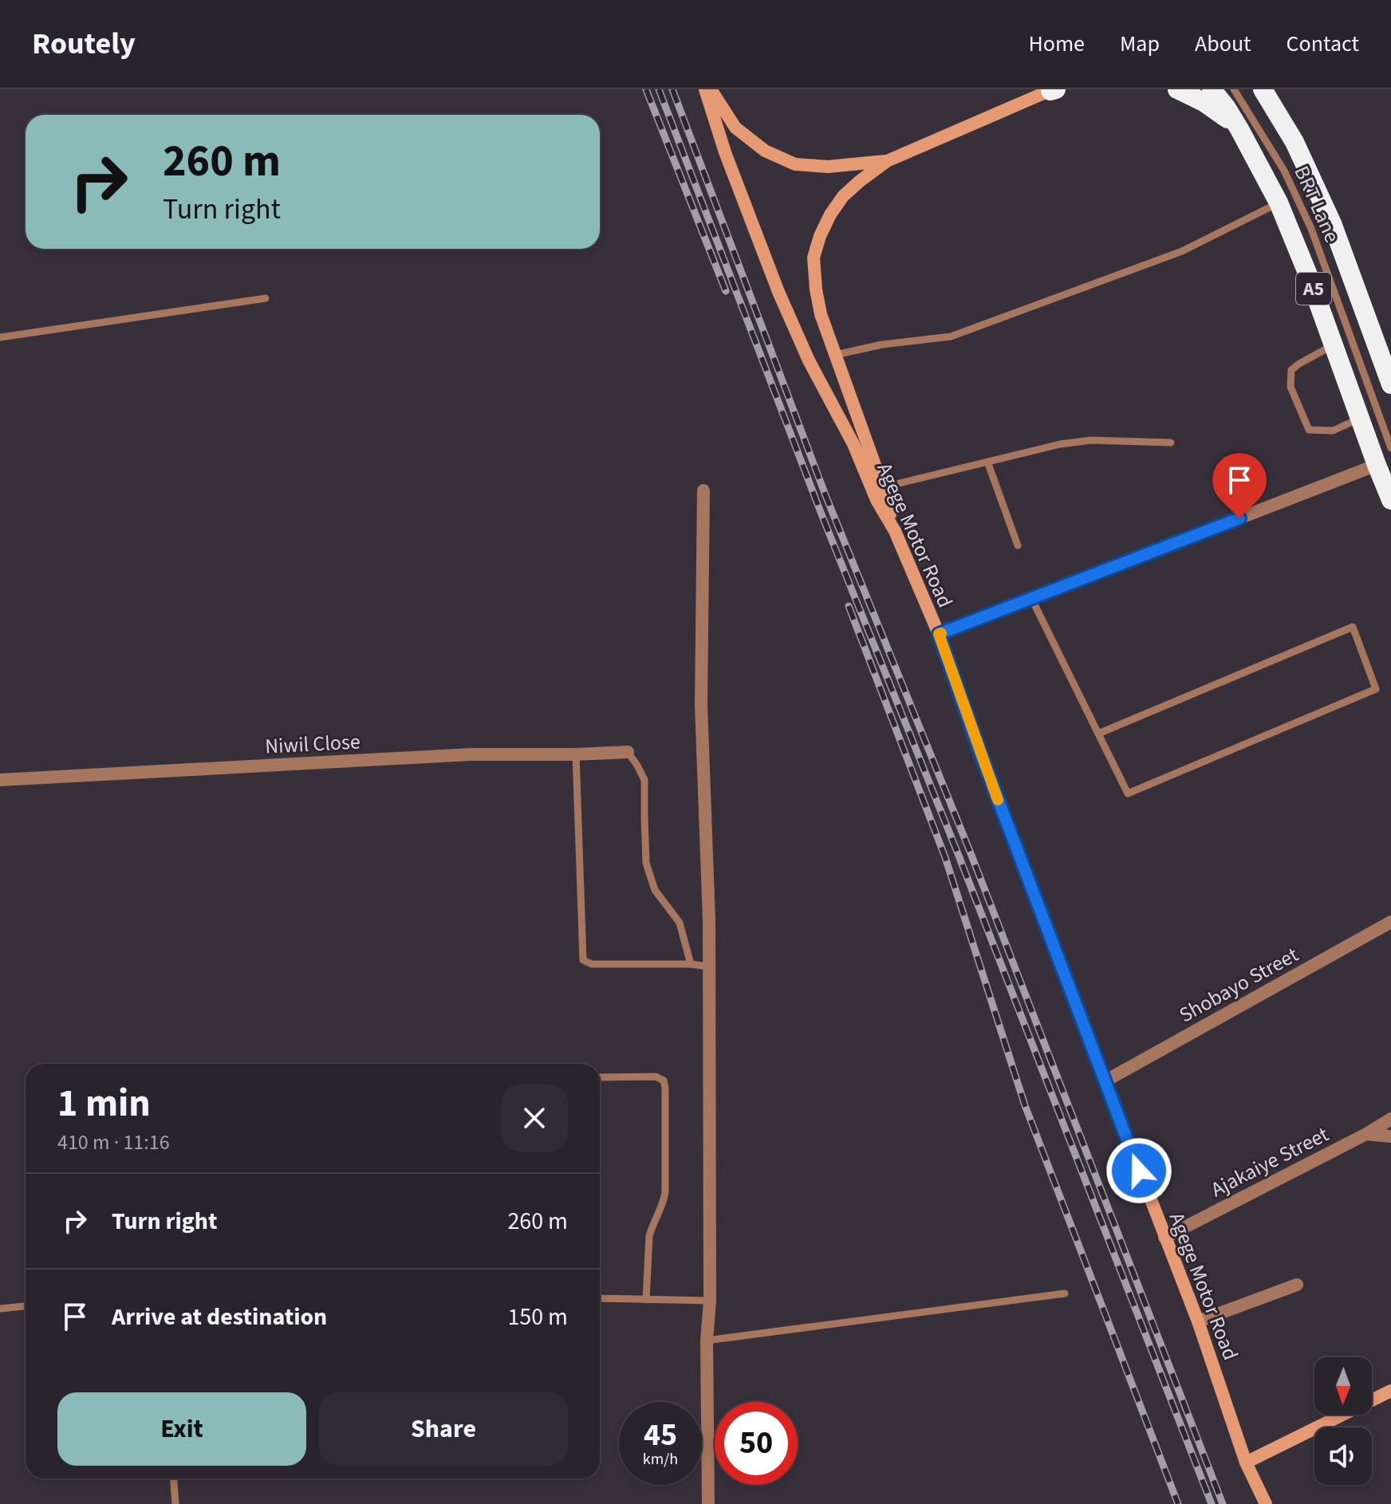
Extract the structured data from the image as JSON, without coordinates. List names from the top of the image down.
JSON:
{
  "streets": {
    "highway": ["A5"],
    "main road": ["Agege Motor Road"],
    "street": ["Niwil Close", "Shobayo Street", "Ajakaiye Street"],
    "lane": ["BRT Lane"]
  },
  "crossings": [
    ["Agege Motor Road", "Shobayo Street"],
    ["Agege Motor Road", "Ajakaiye Street"]
  ],
  "north": "bottom",
  "page": {
    "header": "Routely",
    "nav": [
      "Home",
      "Map",
      "About",
      "Contact"
    ],
    "turn": ["260 m", "Turn right"],
    "heading": ["1 min", "410 m · 11:16"],
    "list": [
      {
        "name": "Turn right",
        "value": "260 m"
      },
      {
        "name": "Arrive at destination",
        "value": "150 m"
      }
    ],
    "buttons": ["Exit", "Share"],
    "speed": "45 km/h",
    "limit": "50"
  }
}
